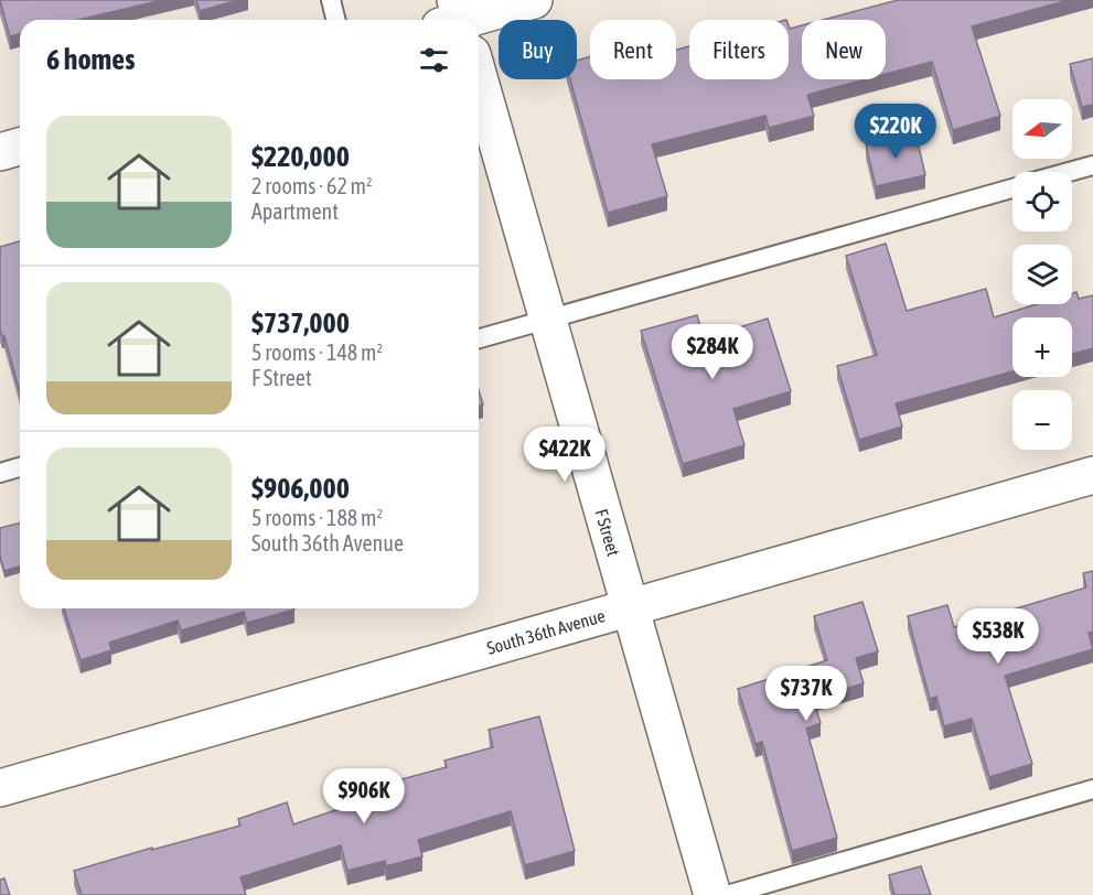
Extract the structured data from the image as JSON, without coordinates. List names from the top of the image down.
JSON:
{
  "streets": {
    "street": ["F Street", "South 36th Avenue"]
  },
  "crossings": [
    ["F Street", "South 36th Avenue"]
  ],
  "north": "left",
  "page": {
    "chip": [
      "Buy",
      "Rent",
      "Filters",
      "New"
    ],
    "heading": "6 homes",
    "map_buttons": ["+", "−"],
    "list": [
      {
        "name": "$220,000",
        "note": "2 rooms · 62 m² · Apartment"
      },
      {
        "name": "$737,000",
        "note": "5 rooms · 148 m² · F Street"
      },
      {
        "name": "$906,000",
        "note": "5 rooms · 188 m² · South 36th Avenue"
      }
    ],
    "price": [
      "$220K",
      "$284K",
      "$422K",
      "$538K",
      "$737K",
      "$906K"
    ]
  }
}
